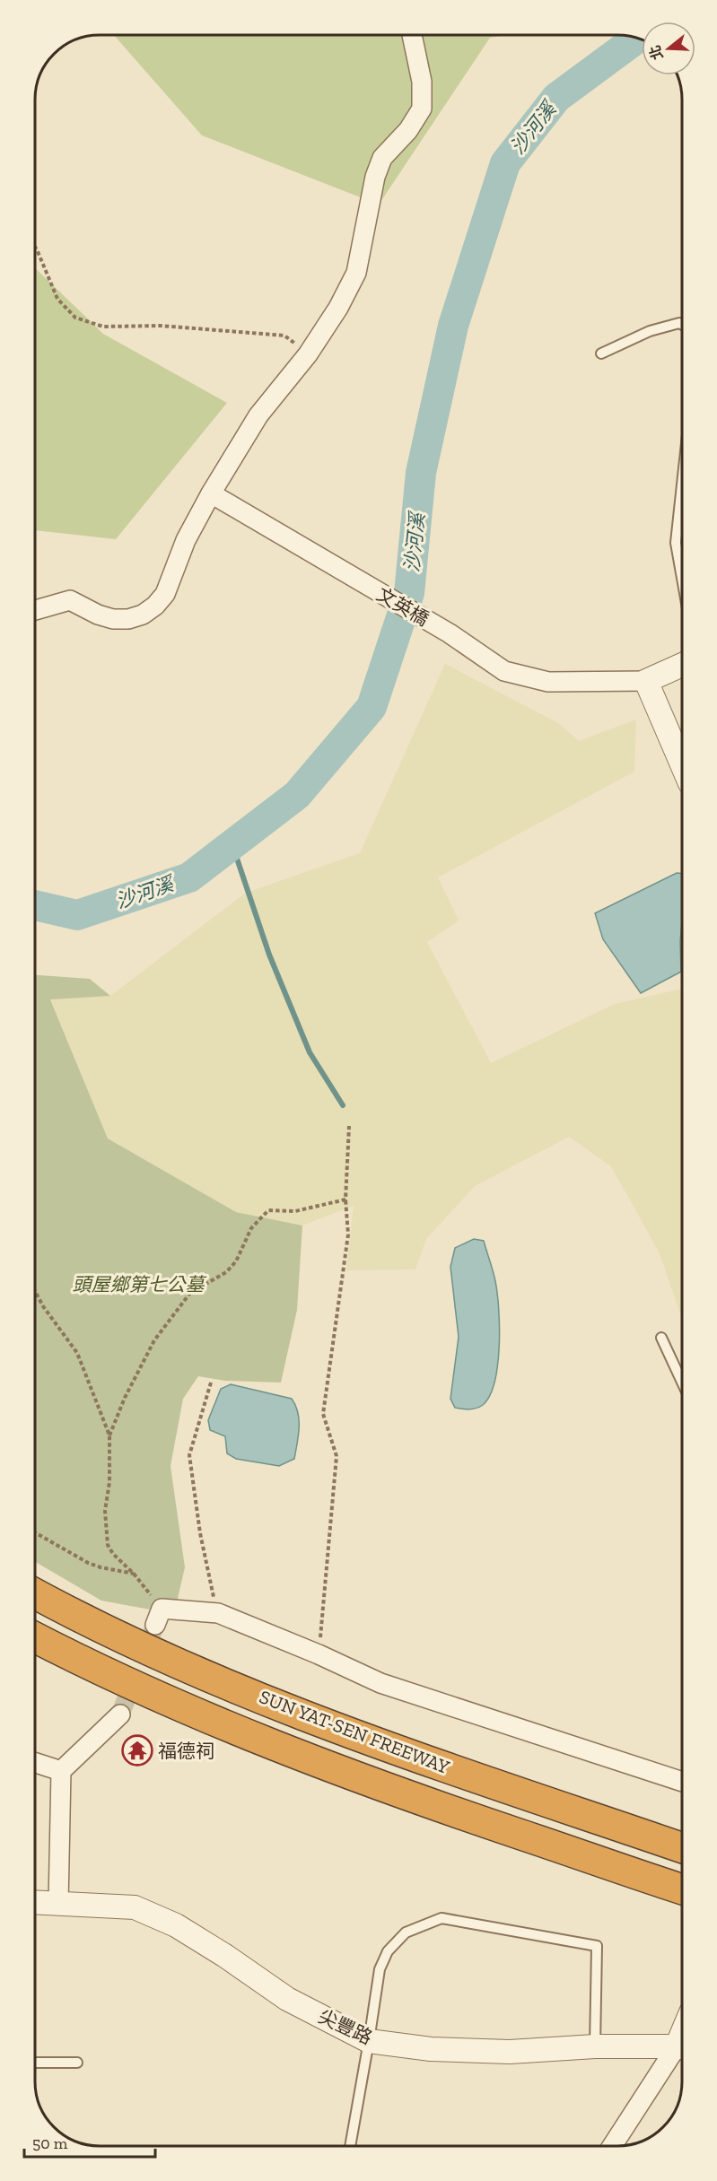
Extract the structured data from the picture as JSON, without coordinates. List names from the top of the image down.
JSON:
{
  "streets": {
    "highway": ["SUN YAT-SEN FREEWAY"],
    "street": ["文英橋", "尖豐路"]
  },
  "water": ["沙河溪"],
  "parks": ["頭屋鄉第七公墓"],
  "places": {
    "temple": ["福德祠"]
  },
  "scale_bar": "50 m",
  "north": "left"
}
